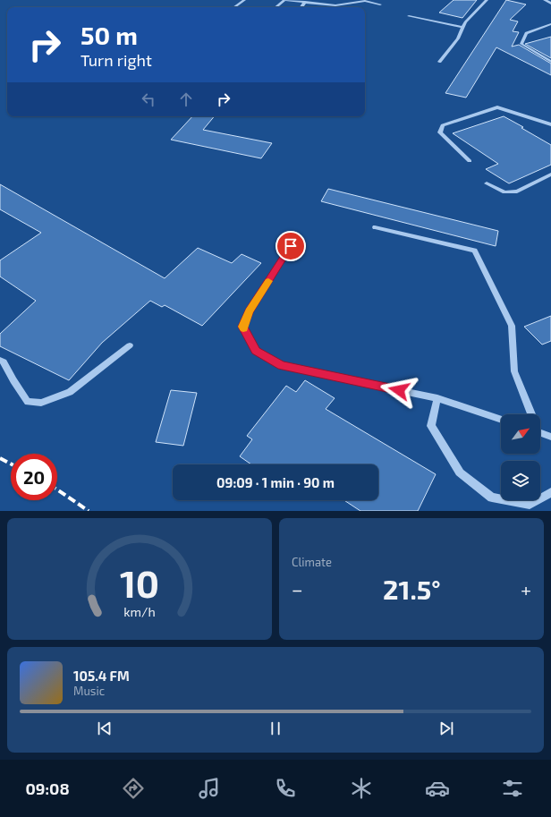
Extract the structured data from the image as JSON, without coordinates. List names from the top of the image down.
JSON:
{
  "north": "top right",
  "page": {
    "turn": ["50 m", "Turn right"],
    "limit": "20",
    "trip": "09:09 · 1 min · 90 m",
    "tile": "Climate",
    "heat": ["−", "21.5°", "+"],
    "song": ["105.4 FM", "Music"],
    "tabs": "09:08",
    "gauge": ["10", "km/h"]
  }
}
